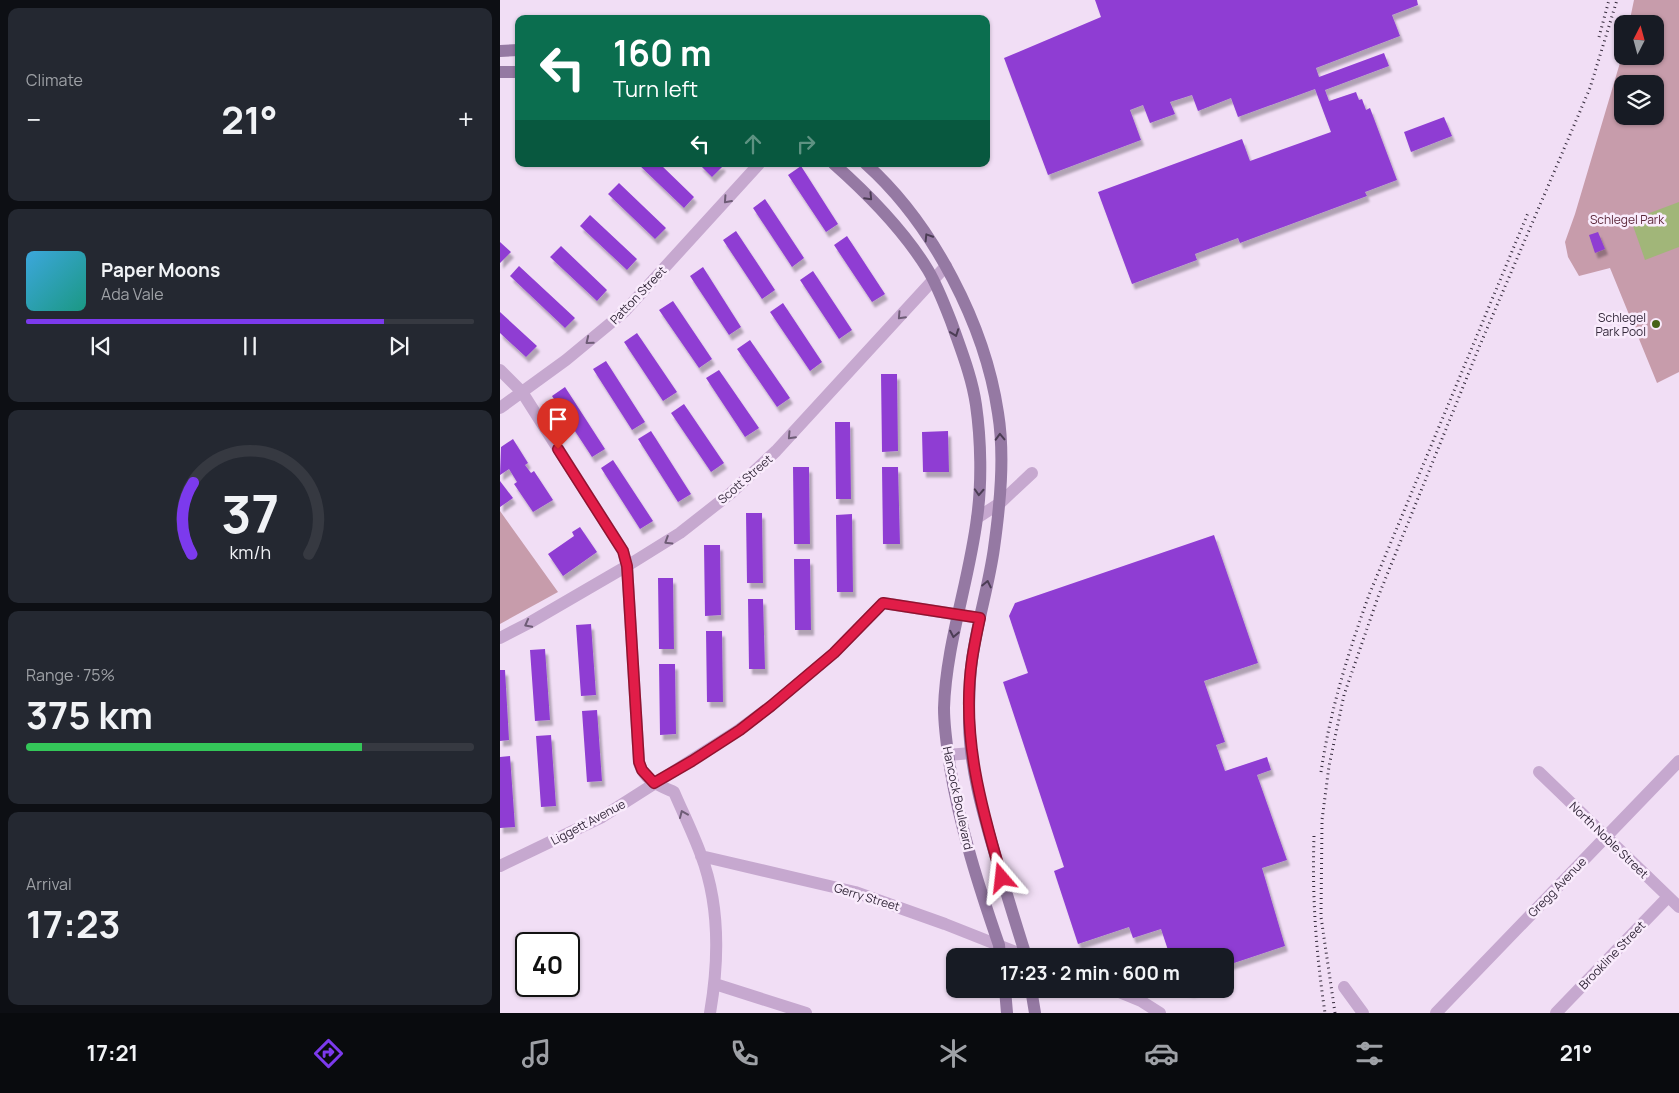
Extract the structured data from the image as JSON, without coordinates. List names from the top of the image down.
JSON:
{
  "streets": {
    "street": [
      "Patton Street",
      "Scott Street",
      "Hancock Boulevard",
      "Liggett Avenue",
      "North Noble Street",
      "Gregg Avenue",
      "Gerry Street",
      "Brookline Street"
    ]
  },
  "crossings": [
    ["Scott Street", "Hancock Boulevard"],
    ["Hancock Boulevard", "Liggett Avenue"],
    ["North Noble Street", "Gregg Avenue"],
    ["North Noble Street", "Brookline Street"]
  ],
  "one_way": ["Patton Street", "Scott Street"],
  "parks": ["Schlegel Park"],
  "places": ["Schlegel Park Pool"],
  "north": "top",
  "page": {
    "tile": [
      "Climate",
      ["Range · 75%", "375 km"],
      ["Arrival", "17:23"]
    ],
    "turn": ["160 m", "Turn left"],
    "heat": ["−", "21°", "+"],
    "song": ["Paper Moons", "Ada Vale"],
    "limit": "40",
    "trip": "17:23 · 2 min · 600 m",
    "tabs": ["17:21", "21°"],
    "gauge": ["37", "km/h"]
  }
}
